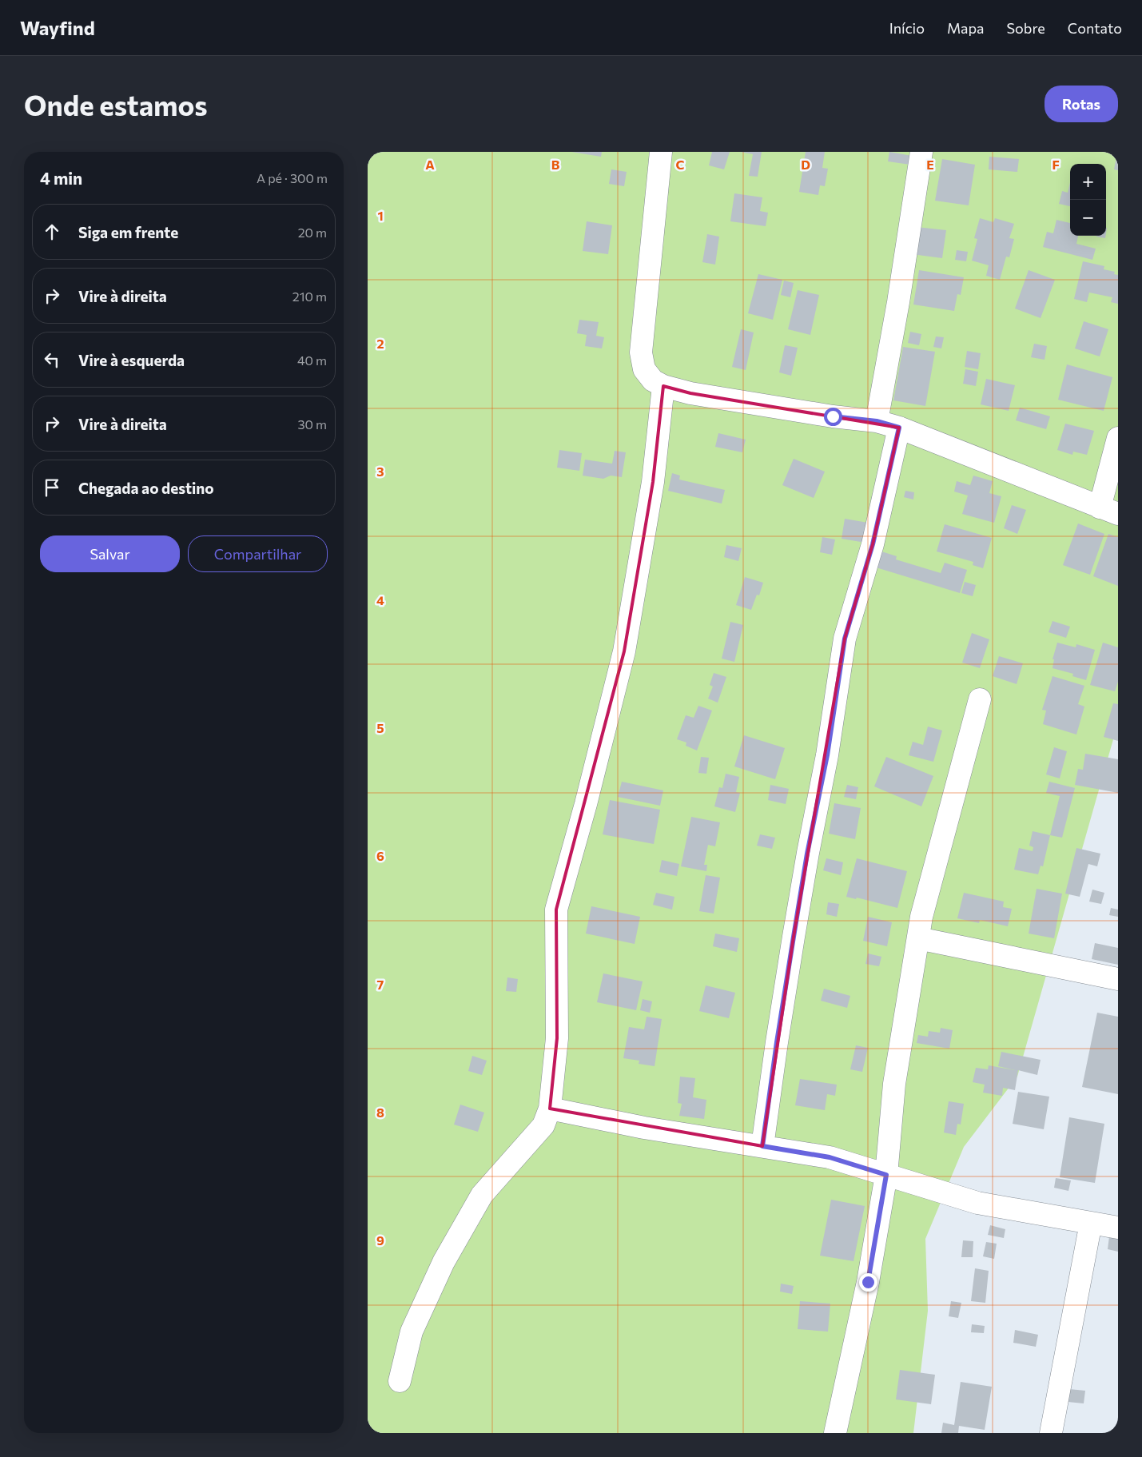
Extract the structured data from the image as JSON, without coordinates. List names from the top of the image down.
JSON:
{
  "page": {
    "header": "Wayfind",
    "nav": [
      "Início",
      "Mapa",
      "Sobre",
      "Contato"
    ],
    "buttons": [
      "Rotas",
      ["Salvar", "Compartilhar"]
    ],
    "title": "Onde estamos",
    "heading": ["4 min", "A pé · 300 m"],
    "map_buttons": ["+", "−"],
    "list": [
      ["Siga em frente", "20 m"],
      ["Vire à direita", "210 m"],
      ["Vire à esquerda", "40 m"],
      ["Vire à direita", "30 m"],
      "Chegada ao destino"
    ]
  },
  "grid": {
    "columns": [
      "A",
      "B",
      "C",
      "D",
      "E",
      "F"
    ],
    "rows": [
      "1",
      "2",
      "3",
      "4",
      "5",
      "6",
      "7",
      "8",
      "9"
    ]
  }
}
